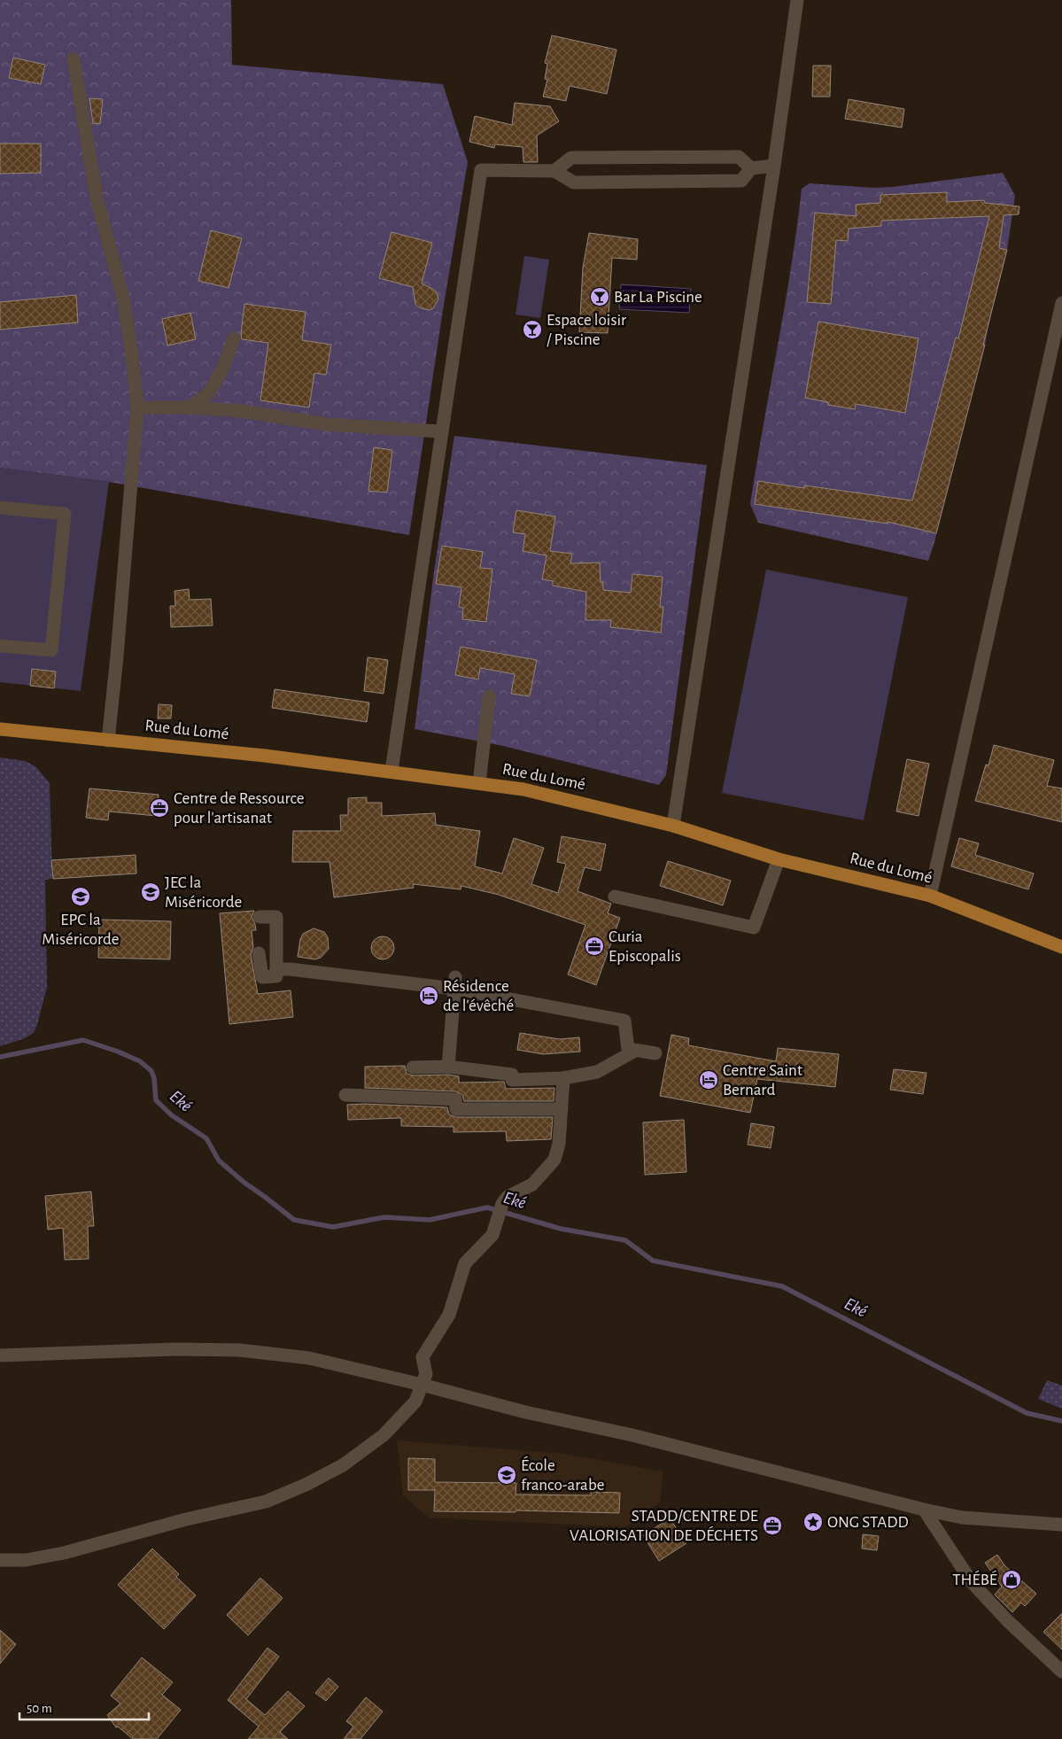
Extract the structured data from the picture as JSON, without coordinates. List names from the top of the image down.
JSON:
{
  "streets": {
    "main road": ["Rue du Lomé"]
  },
  "water": ["Eké"],
  "places": {
    "bar": ["Bar La Piscine", "Espace loisir / Piscine"],
    "office": ["Centre de Ressource pour l'artisanat", "Curia Episcopalis", "STADD/CENTRE DE VALORISATION DE DÉCHETS"],
    "school or university": ["JEC la Miséricorde", "EPC la Miséricorde", "École franco-arabe"],
    "hotel": ["Résidence de l'évêché", "Centre Saint Bernard"],
    "place": ["ONG STADD"],
    "shop": ["THÉBÉ"]
  },
  "scale_bar": "50 m"
}
